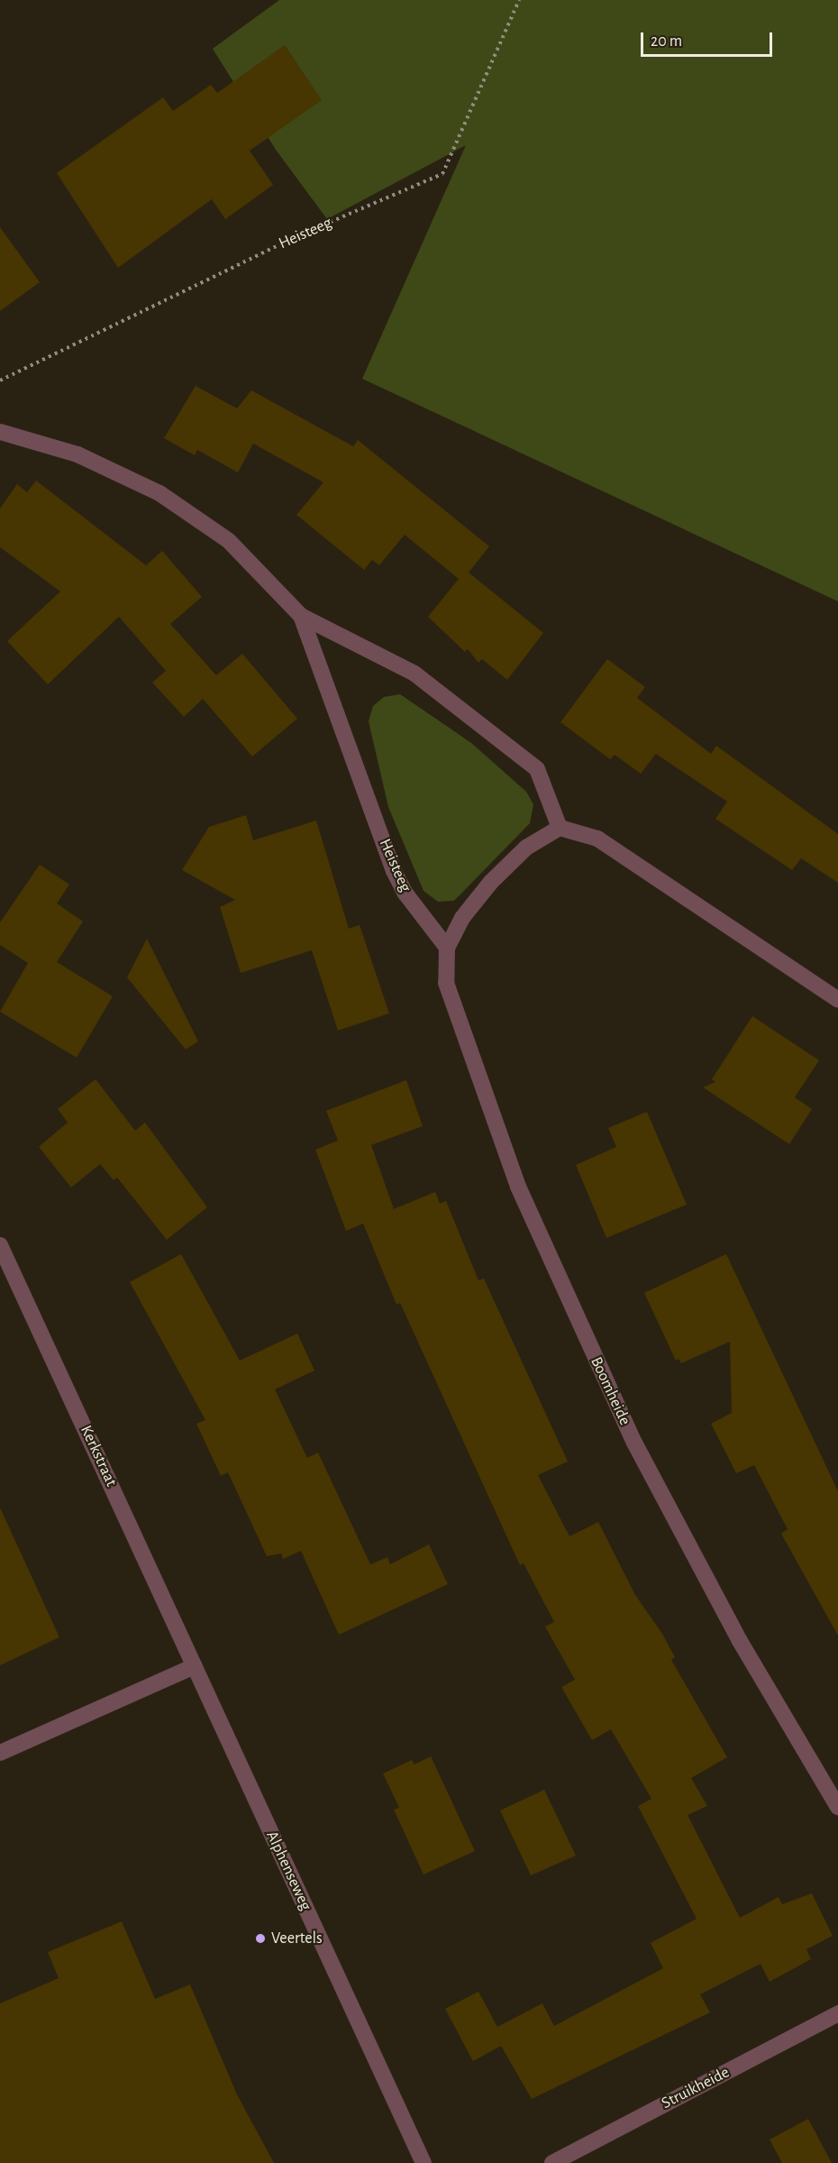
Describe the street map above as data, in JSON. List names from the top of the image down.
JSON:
{
  "streets": {
    "street": [
      "Heisteeg",
      "Boomheide",
      "Kerkstraat",
      "Alphenseweg",
      "Struikheide"
    ]
  },
  "crossings": [
    ["Heisteeg", "Boomheide"],
    ["Kerkstraat", "Alphenseweg"]
  ],
  "places": ["Veertels"],
  "scale_bar": "20 m"
}
